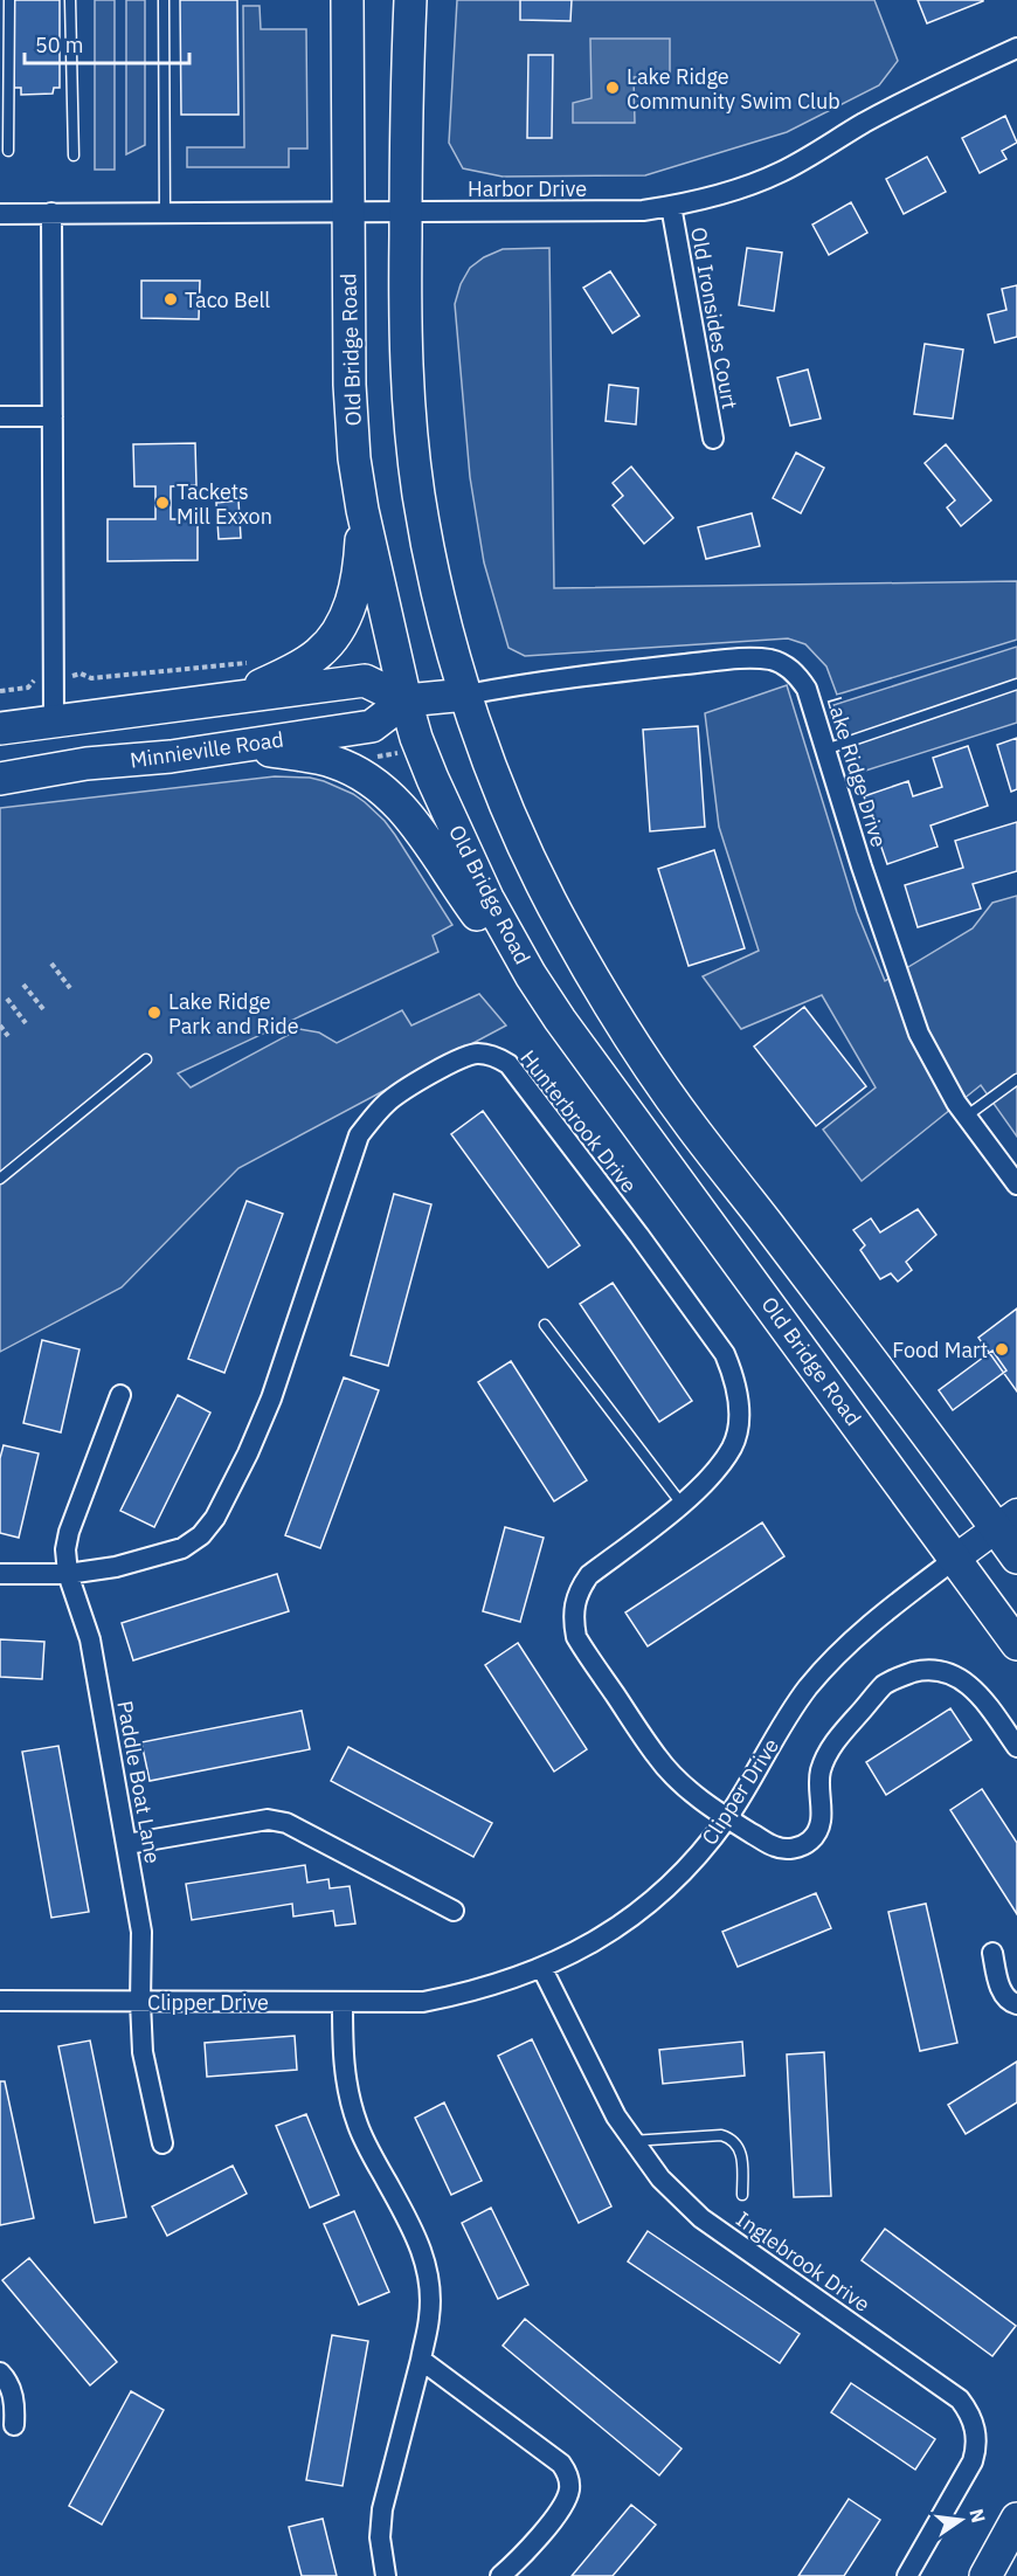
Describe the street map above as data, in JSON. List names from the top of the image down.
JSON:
{
  "streets": {
    "main road": ["Old Bridge Road", "Minnieville Road"],
    "street": [
      "Harbor Drive",
      "Old Ironsides Court",
      "Lake Ridge Drive",
      "Hunterbrook Drive",
      "Paddle Boat Lane",
      "Clipper Drive",
      "Inglebrook Drive"
    ]
  },
  "crossings": [
    ["Harbor Drive", "Old Ironsides Court"],
    ["Harbor Drive", "Old Bridge Road"],
    ["Old Bridge Road", "Minnieville Road"],
    ["Old Bridge Road", "Clipper Drive"],
    ["Hunterbrook Drive", "Paddle Boat Lane"],
    ["Hunterbrook Drive", "Clipper Drive"],
    ["Paddle Boat Lane", "Clipper Drive"],
    ["Clipper Drive", "Inglebrook Drive"]
  ],
  "places": [
    "Lake Ridge Community Swim Club",
    "Taco Bell",
    "Tackets Mill Exxon",
    "Lake Ridge Park and Ride",
    "Food Mart"
  ],
  "scale_bar": "50 m",
  "north": "right"
}
